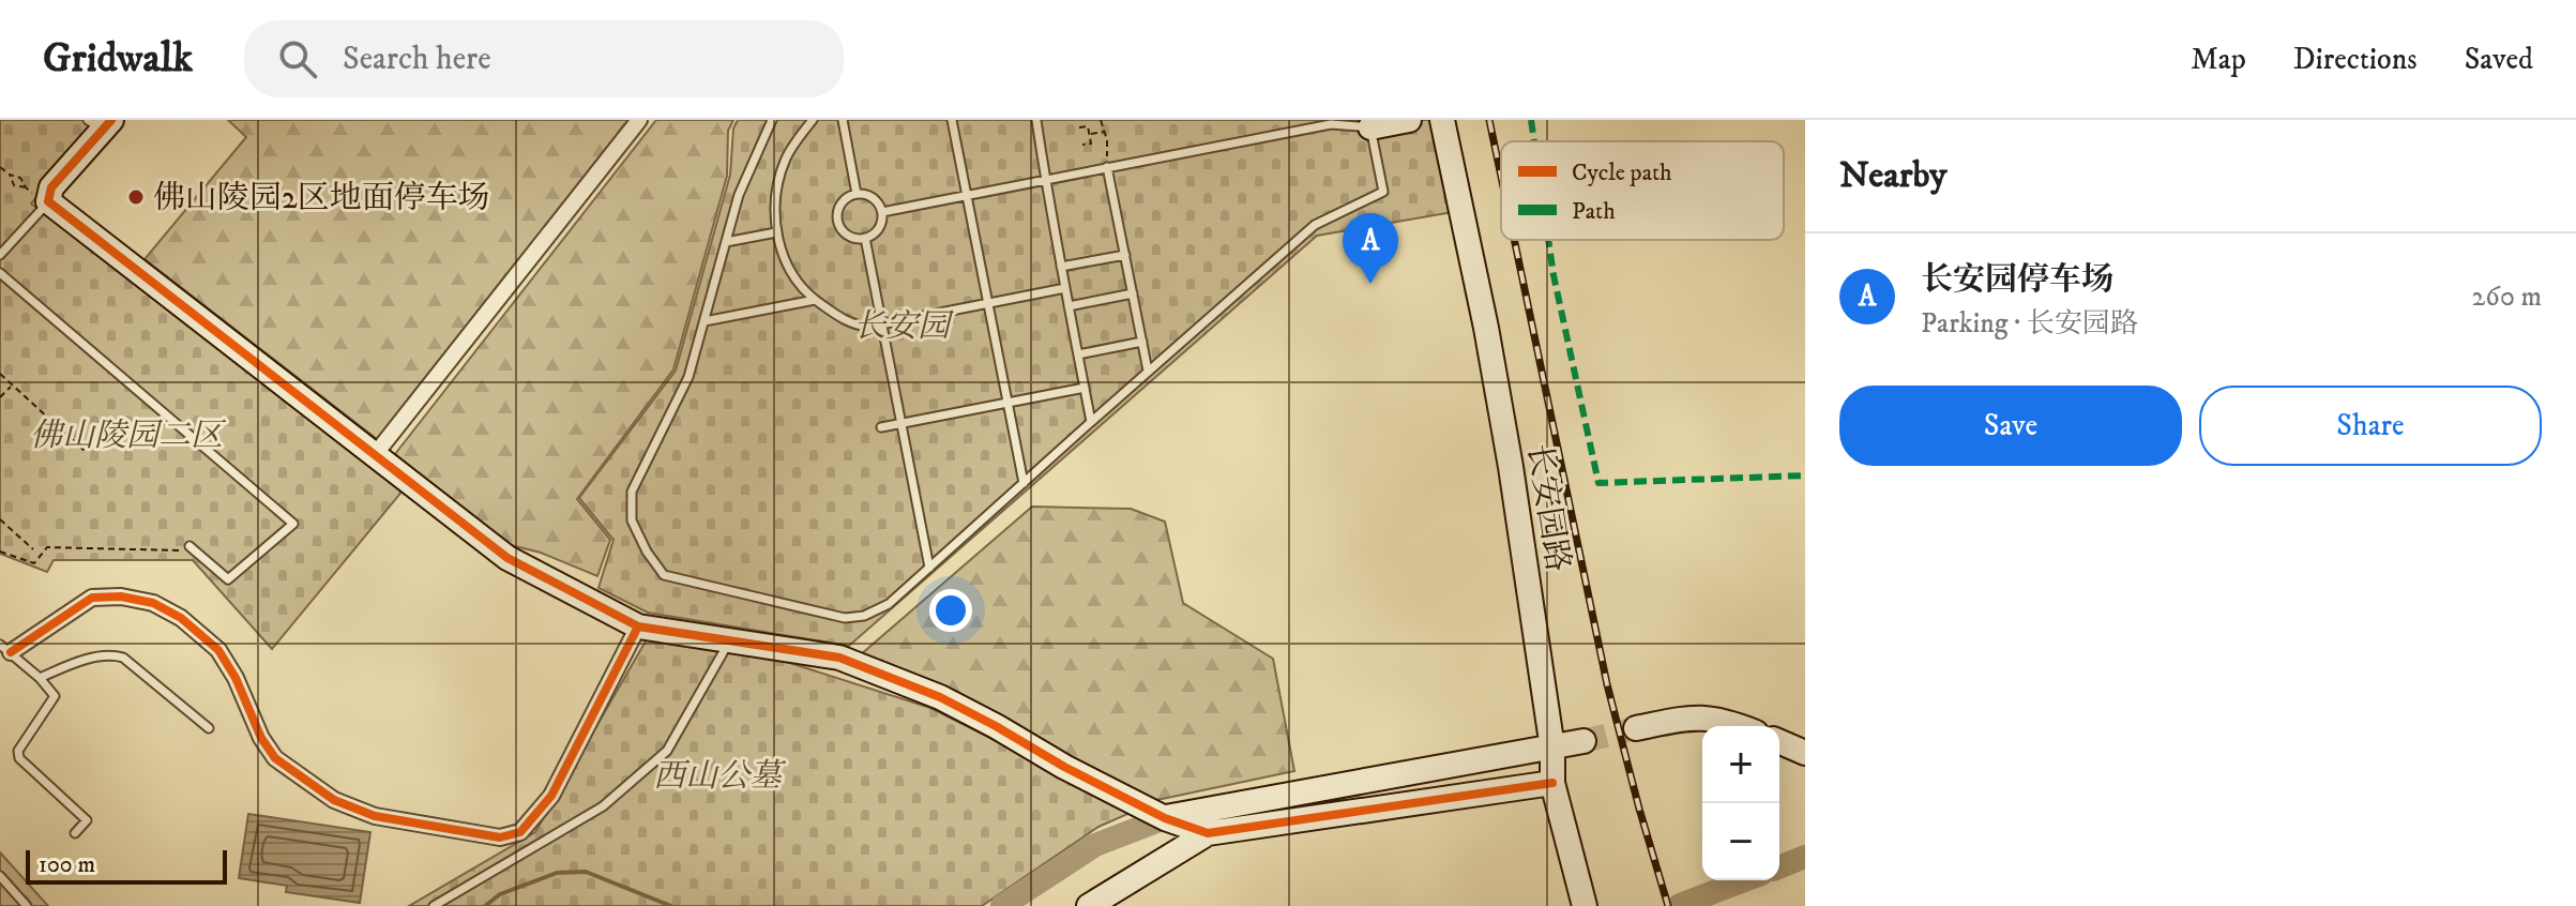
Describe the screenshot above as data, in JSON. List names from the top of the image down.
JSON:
{
  "streets": {
    "street": ["长安园路"]
  },
  "parks": ["长安园", "佛山陵园二区", "西山公墓"],
  "places": ["佛山陵园2区地面停车场"],
  "legend": ["Cycle path", "Path"],
  "scale_bar": "100 m",
  "page": {
    "header": "Gridwalk",
    "search": "Search here",
    "nav": ["Map", "Directions", "Saved"],
    "heading": "Nearby",
    "pins": "A",
    "list": [
      {
        "mark": "A",
        "name": "长安园停车场",
        "note": "Parking · 长安园路",
        "value": "260 m"
      }
    ],
    "buttons": ["Save", "Share"],
    "map_buttons": ["+", "−"],
    "scale": "100 m"
  }
}
